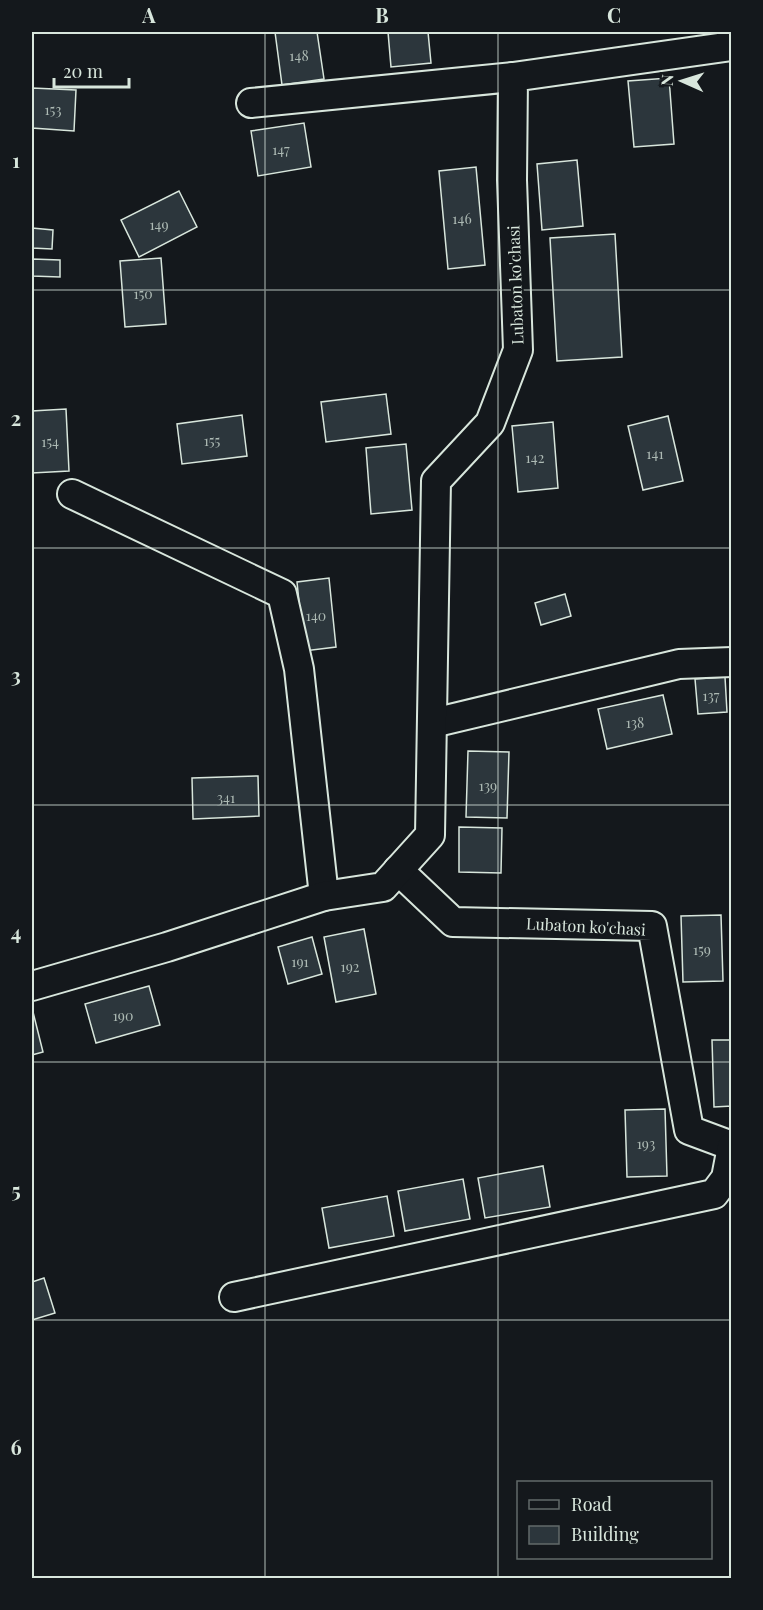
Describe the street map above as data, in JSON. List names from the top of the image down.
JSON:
{
  "streets": {
    "street": ["Lubaton ko'chasi"]
  },
  "house_numbers": [
    "148",
    "153",
    "147",
    "146",
    "149",
    "150",
    "155",
    "154",
    "141",
    "142",
    "140",
    "137",
    "138",
    "139",
    "341",
    "159",
    "191",
    "192",
    "190",
    "193"
  ],
  "legend": ["Road", "Building"],
  "scale_bar": "20 m",
  "north": "left",
  "grid": {
    "columns": ["A", "B", "C"],
    "rows": [
      "1",
      "2",
      "3",
      "4",
      "5",
      "6"
    ]
  }
}
